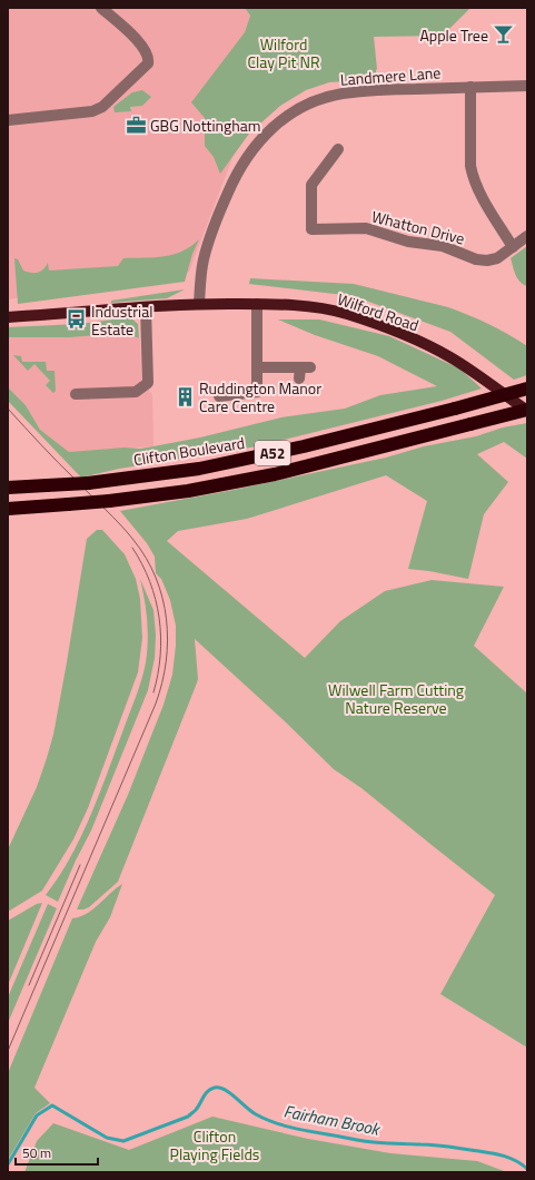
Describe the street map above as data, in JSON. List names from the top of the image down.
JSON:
{
  "streets": {
    "highway": ["Clifton Boulevard", "A52"],
    "main road": ["Wilford Road"],
    "street": ["Landmere Lane", "Whatton Drive"]
  },
  "crossings": [
    ["Landmere Lane", "Wilford Road"],
    ["Wilford Road", "A52"]
  ],
  "water": ["Fairham Brook"],
  "parks": ["Wilford Clay Pit NR", "Wilwell Farm Cutting Nature Reserve", "Clifton Playing Fields"],
  "places": {
    "bar": ["Apple Tree"],
    "office": ["GBG Nottingham"],
    "bus stop": ["Industrial Estate"],
    "building": ["Ruddington Manor Care Centre"]
  },
  "scale_bar": "50 m"
}
